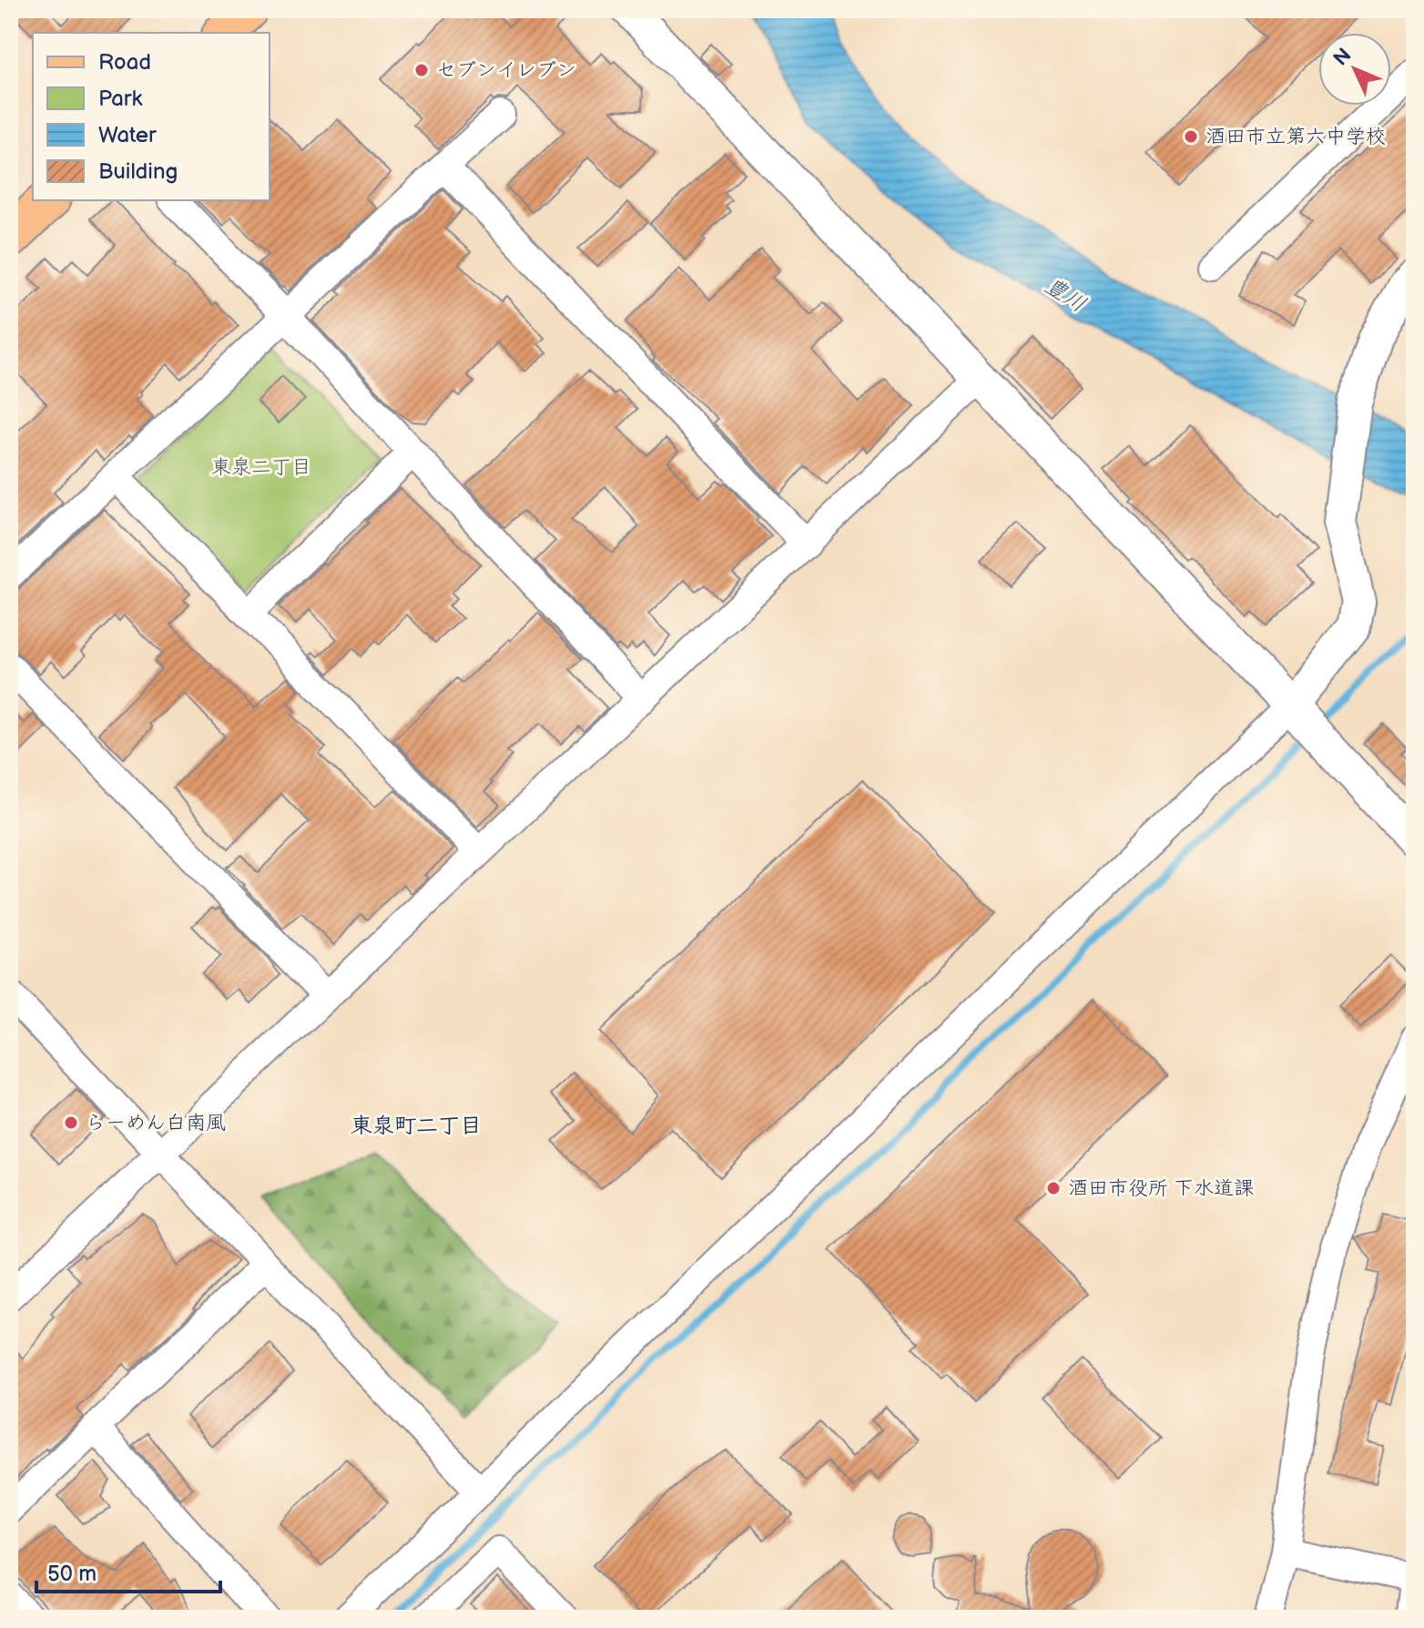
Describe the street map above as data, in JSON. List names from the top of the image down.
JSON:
{
  "districts": ["東泉町二丁目"],
  "water": ["豊川"],
  "parks": ["東泉二丁目"],
  "places": [
    "セブンイレブン",
    "酒田市立第六中学校",
    "らーめん白南風",
    "酒田市役所 下水道課"
  ],
  "legend": [
    "Road",
    "Park",
    "Water",
    "Building"
  ],
  "scale_bar": "50 m",
  "north": "top left"
}
